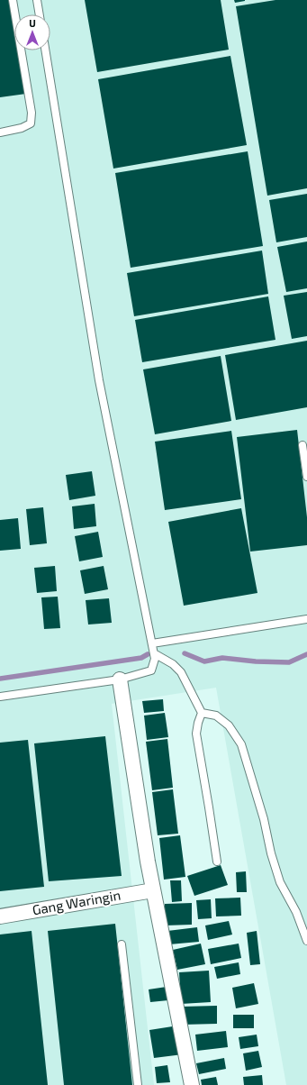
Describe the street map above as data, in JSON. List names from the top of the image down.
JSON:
{
  "streets": {
    "street": ["Gang Waringin"]
  },
  "north": "top"
}
